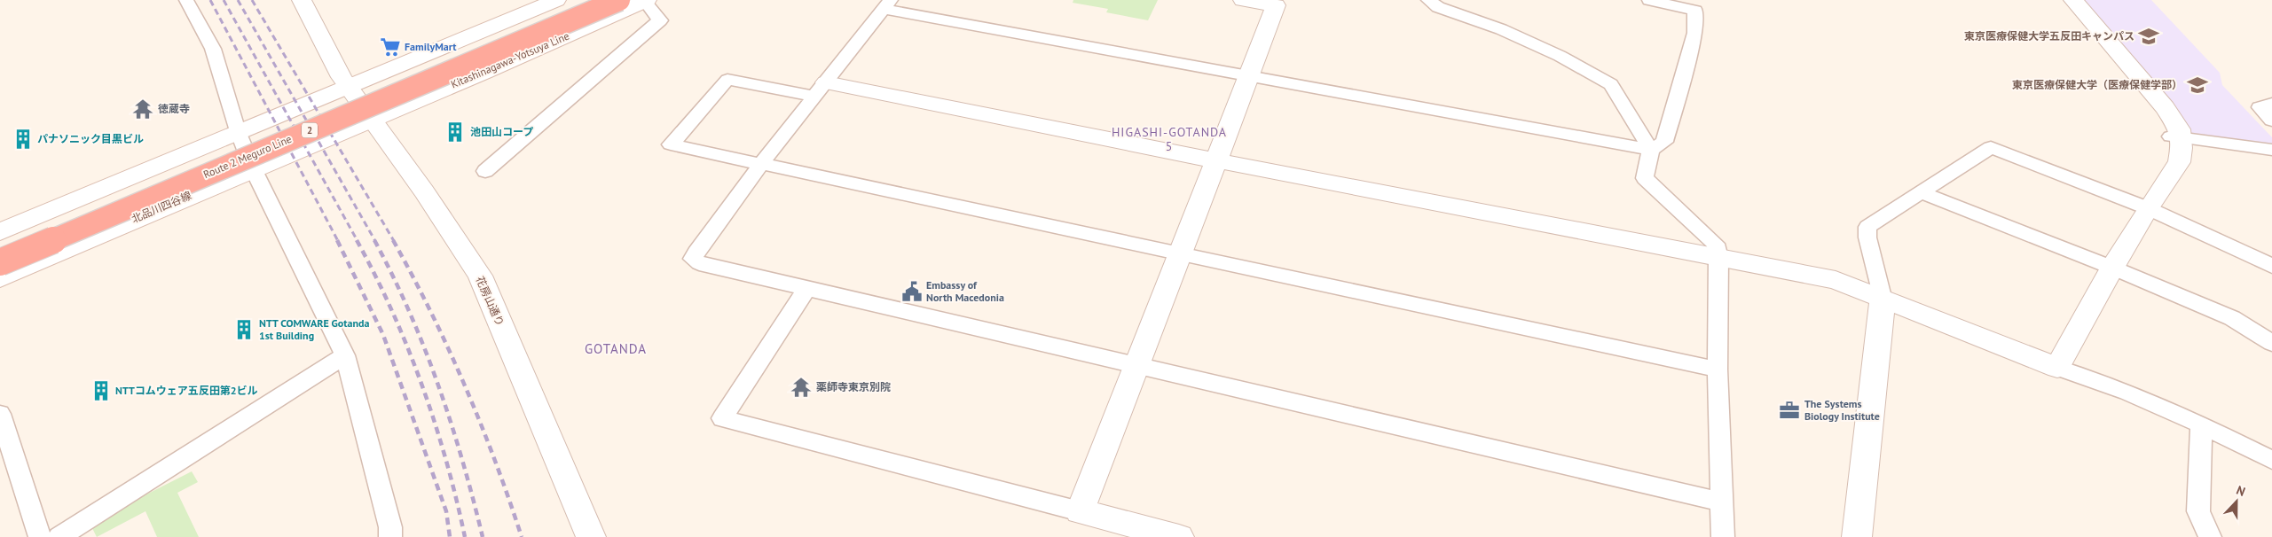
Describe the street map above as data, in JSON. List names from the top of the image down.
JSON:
{
  "streets": {
    "highway": ["2", "Route 2 Meguro Line"],
    "street": ["Kitashinagawa-Yotsuya Line", "北品川四谷線", "花房山通り"]
  },
  "crossings": [
    ["Kitashinagawa-Yotsuya Line", "北品川四谷線"],
    ["Kitashinagawa-Yotsuya Line", "花房山通り"],
    ["北品川四谷線", "花房山通り"]
  ],
  "districts": ["HIGASHI-GOTANDA 5", "GOTANDA"],
  "places": {
    "school or university": ["東京医療保健大学五反田キャンパス", "東京医療保健大学（医療保健学部）"],
    "supermarket": ["FamilyMart"],
    "temple": ["徳蔵寺", "薬師寺東京別院"],
    "building": [
      "池田山コープ",
      "パナソニック目黒ビル",
      "NTT COMWARE Gotanda 1st Building",
      "NTTコムウェア五反田第2ビル"
    ],
    "public building": ["Embassy of North Macedonia"],
    "office": ["The Systems Biology Institute"]
  },
  "north": "top"
}
